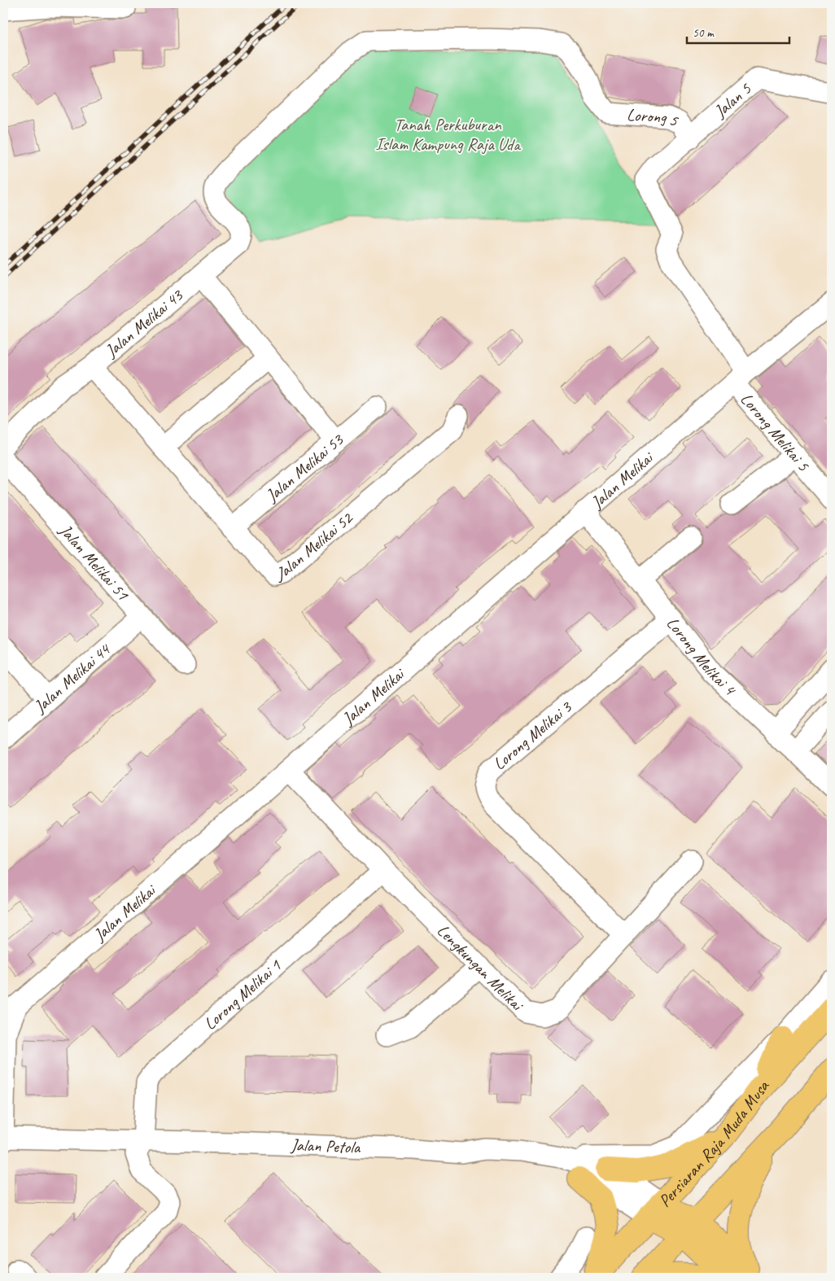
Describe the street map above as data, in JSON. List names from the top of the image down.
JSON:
{
  "streets": {
    "main road": ["Persiaran Raja Muda Musa"],
    "street": [
      "Jalan 5",
      "Lorong 5",
      "Jalan Melikai 43",
      "Lorong Melikai 5",
      "Jalan Melikai 53",
      "Jalan Melikai",
      "Jalan Melikai 52",
      "Jalan Melikai 51",
      "Lorong Melikai 4",
      "Jalan Melikai 44",
      "Lorong Melikai 3",
      "Lengkungan Melikai",
      "Lorong Melikai 1",
      "Jalan Petola"
    ]
  },
  "crossings": [
    ["Jalan 5", "Lorong 5"],
    ["Jalan 5", "Lorong Melikai 5"],
    ["Lorong 5", "Jalan Melikai 43"],
    ["Lorong 5", "Lorong Melikai 5"],
    ["Jalan Melikai 43", "Jalan Melikai 52"],
    ["Lorong Melikai 5", "Jalan Melikai"],
    ["Jalan Melikai 53", "Jalan Melikai 52"],
    ["Jalan Melikai", "Lorong Melikai 4"],
    ["Jalan Melikai", "Lengkungan Melikai"],
    ["Jalan Melikai", "Jalan Petola"],
    ["Jalan Melikai 51", "Jalan Melikai 44"],
    ["Lorong Melikai 4", "Lorong Melikai 3"],
    ["Lorong Melikai 3", "Lengkungan Melikai"],
    ["Lengkungan Melikai", "Lorong Melikai 1"],
    ["Lorong Melikai 1", "Jalan Petola"],
    ["Persiaran Raja Muda Musa", "Jalan Petola"]
  ],
  "parks": ["Tanah Perkuburan Islam Kampung Raja Uda"],
  "scale_bar": "50 m"
}
